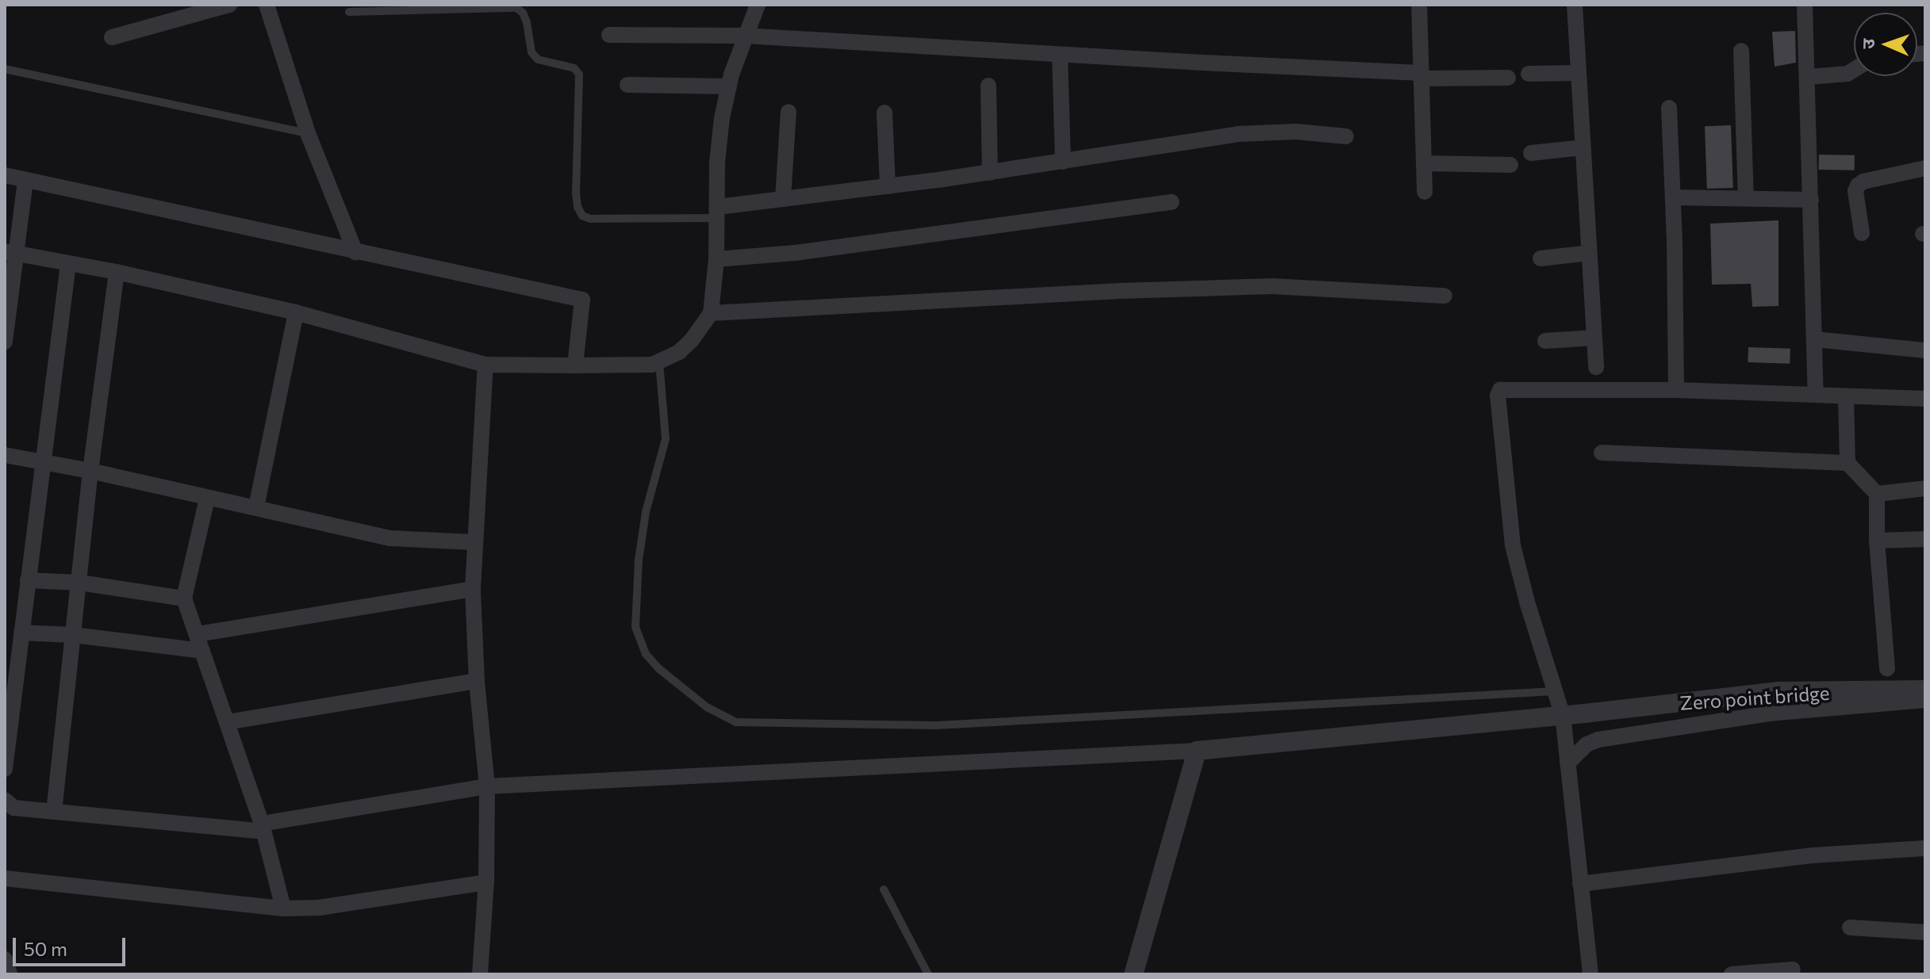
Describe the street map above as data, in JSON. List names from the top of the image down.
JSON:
{
  "streets": {
    "street": ["Zero point bridge"]
  },
  "scale_bar": "50 m",
  "north": "left"
}
